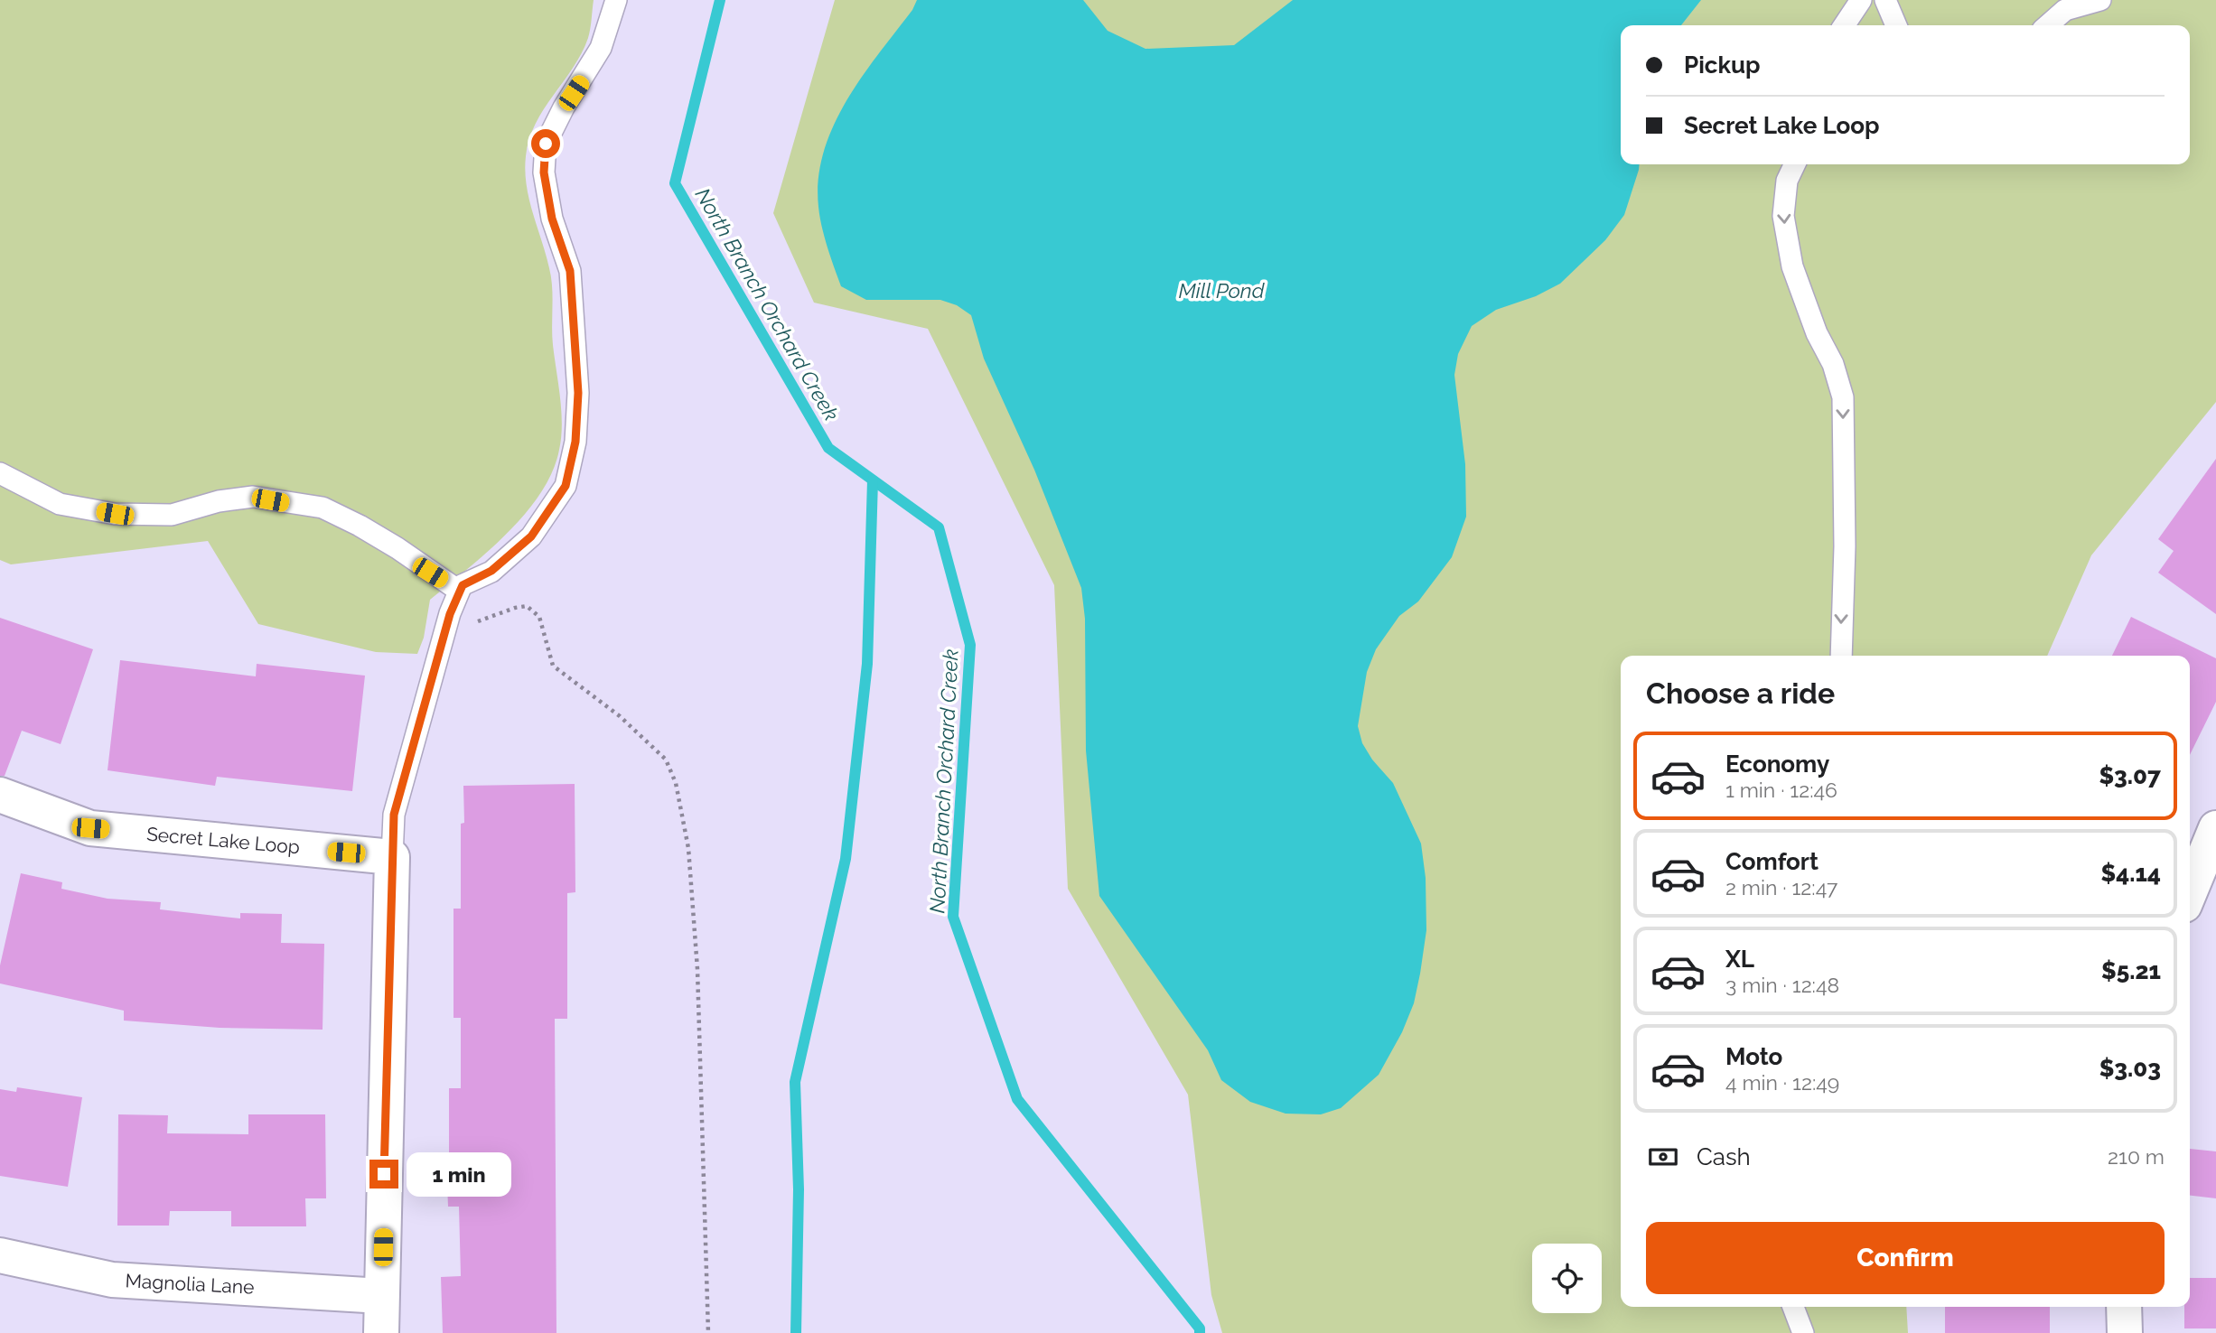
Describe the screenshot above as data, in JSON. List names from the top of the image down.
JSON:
{
  "streets": {
    "street": ["Secret Lake Loop", "Magnolia Lane"]
  },
  "water": ["Mill Pond", "North Branch Orchard Creek"],
  "page": {
    "banner": ["Pickup", "Secret Lake Loop"],
    "heading": "Choose a ride",
    "list": [
      {
        "name": "Economy",
        "note": "1 min · 12:46",
        "value": "$3.07"
      },
      {
        "name": "Comfort",
        "note": "2 min · 12:47",
        "value": "$4.14"
      },
      {
        "name": "XL",
        "note": "3 min · 12:48",
        "value": "$5.21"
      },
      {
        "name": "Moto",
        "note": "4 min · 12:49",
        "value": "$3.03"
      }
    ],
    "pay": ["Cash", "210 m"],
    "bubble": "1 min",
    "buttons": "Confirm"
  }
}
